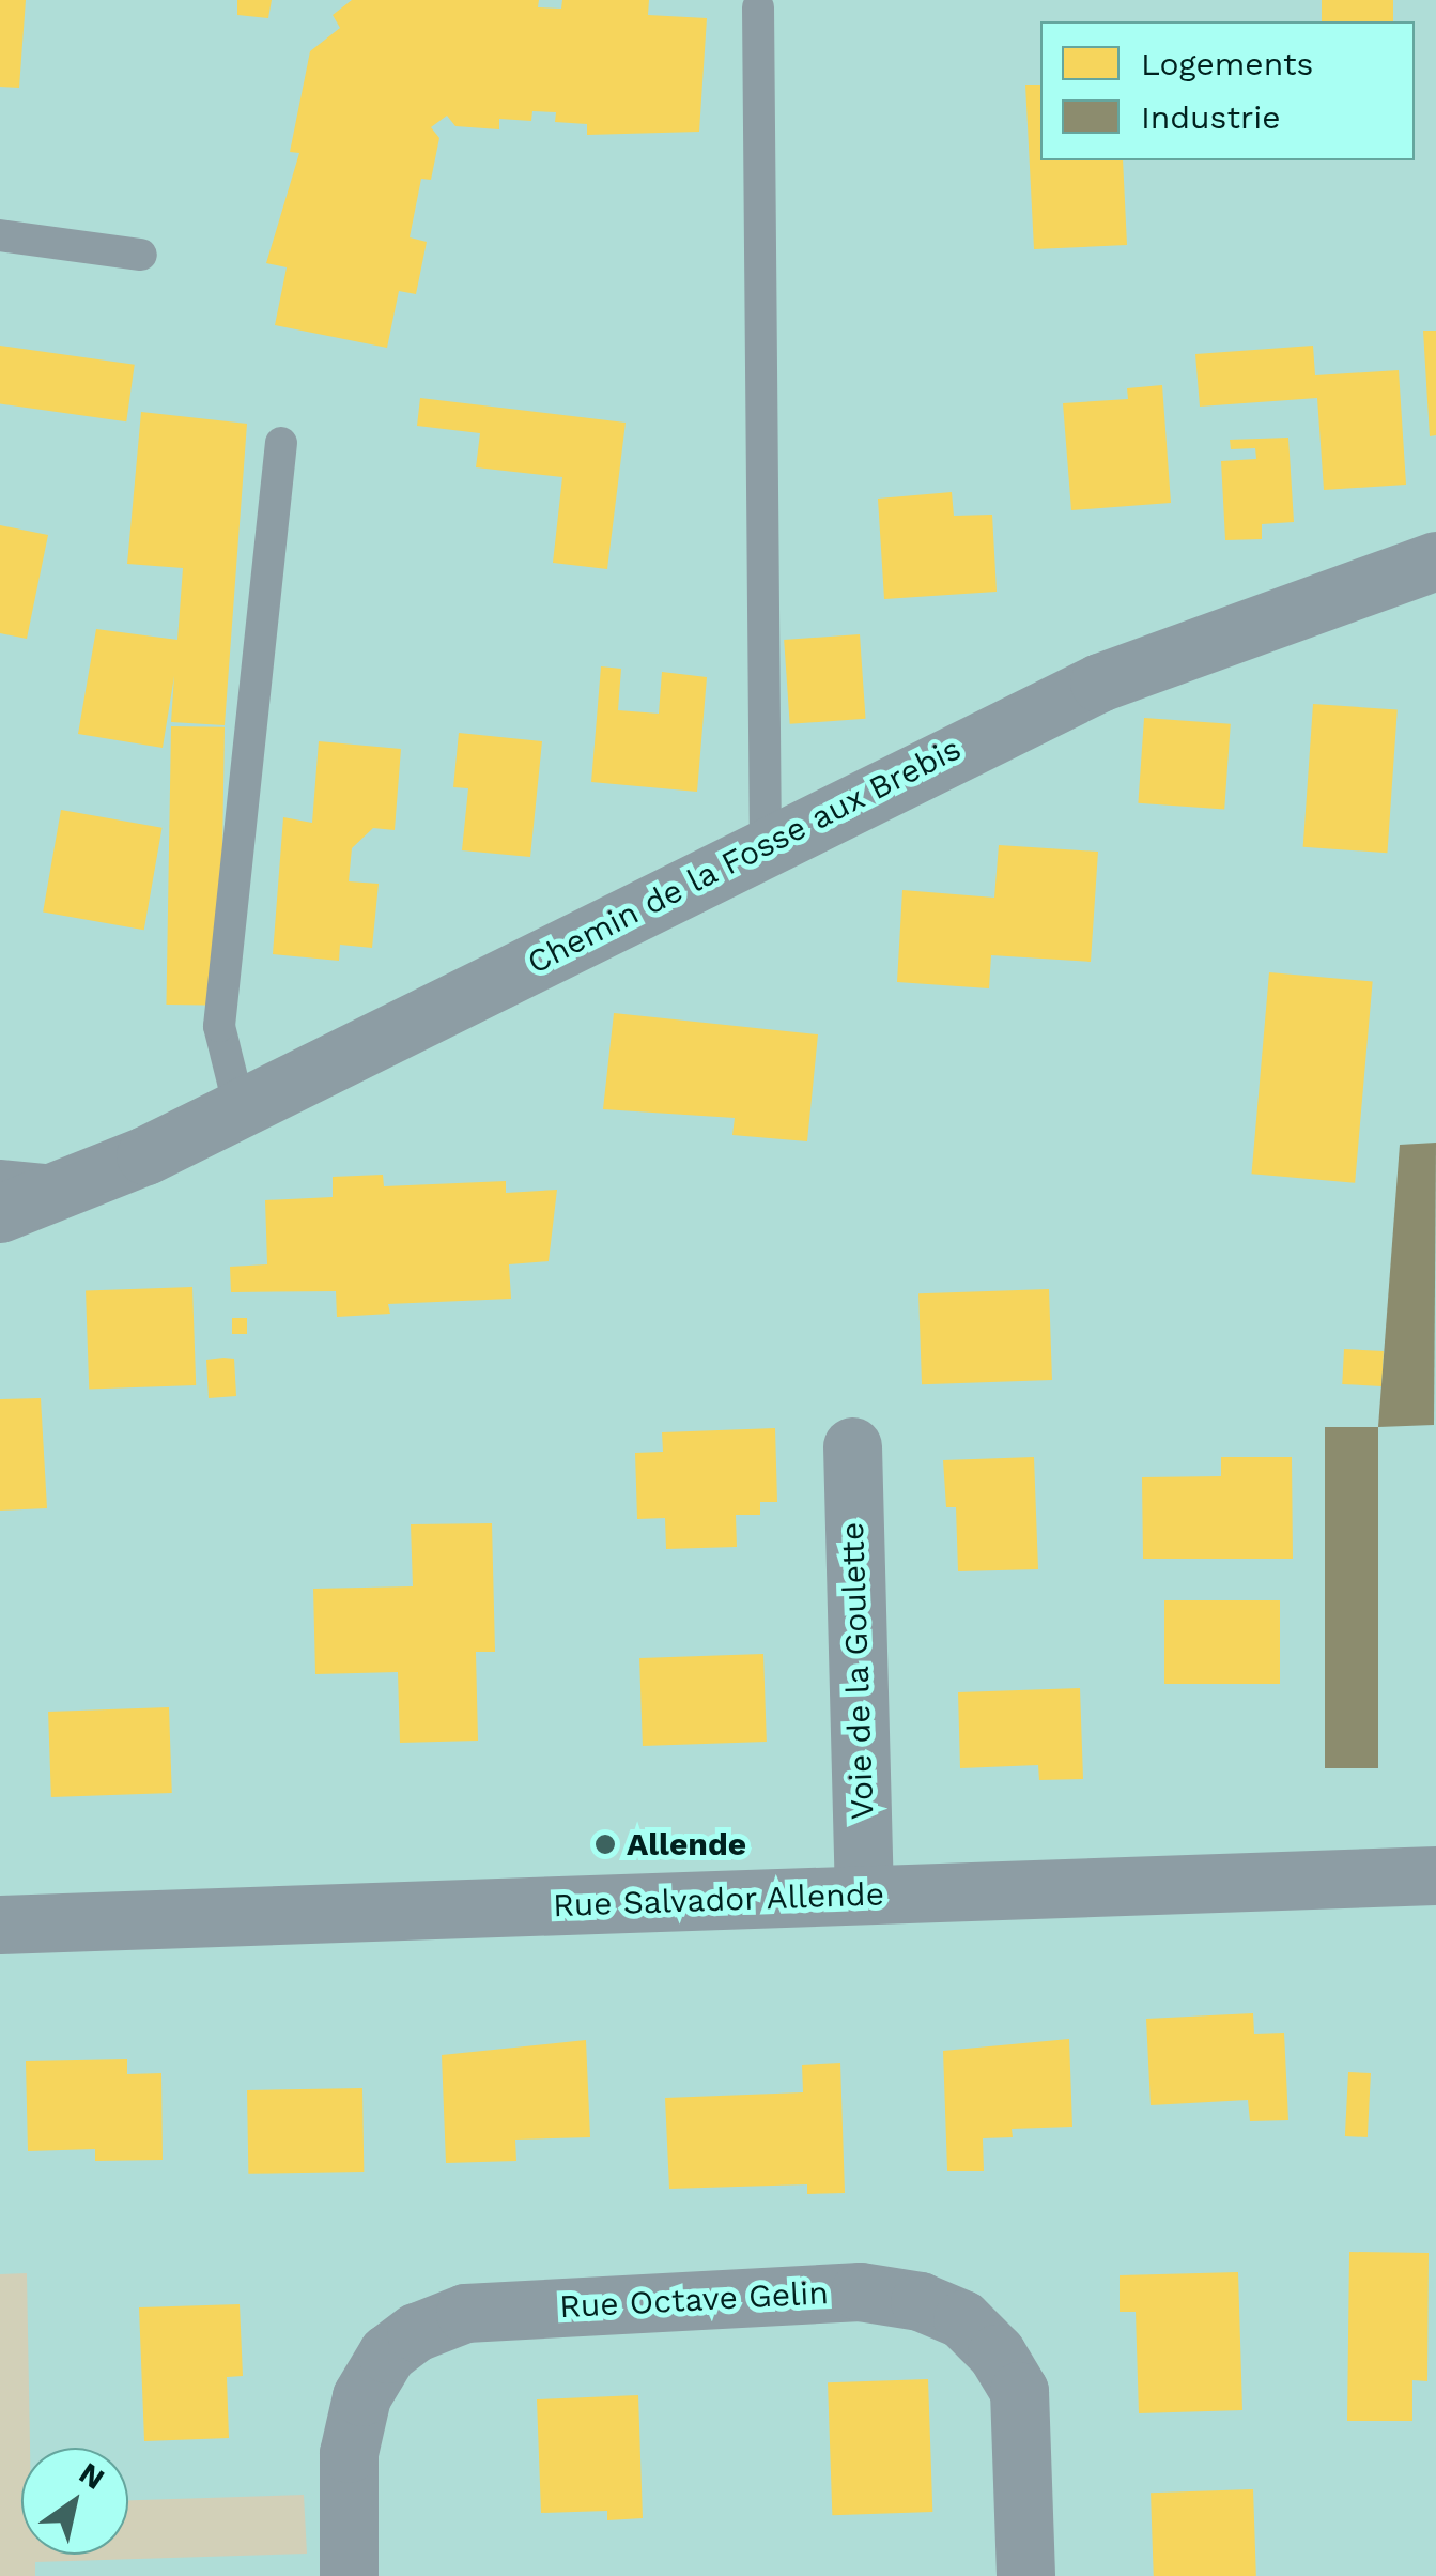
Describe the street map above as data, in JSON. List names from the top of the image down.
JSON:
{
  "streets": {
    "street": [
      "Chemin de la Fosse aux Brebis",
      "Voie de la Goulette",
      "Rue Salvador Allende",
      "Rue Octave Gelin"
    ]
  },
  "crossings": [
    ["Voie de la Goulette", "Rue Salvador Allende"]
  ],
  "places": ["Allende"],
  "legend": ["Logements", "Industrie"],
  "north": "top right"
}
